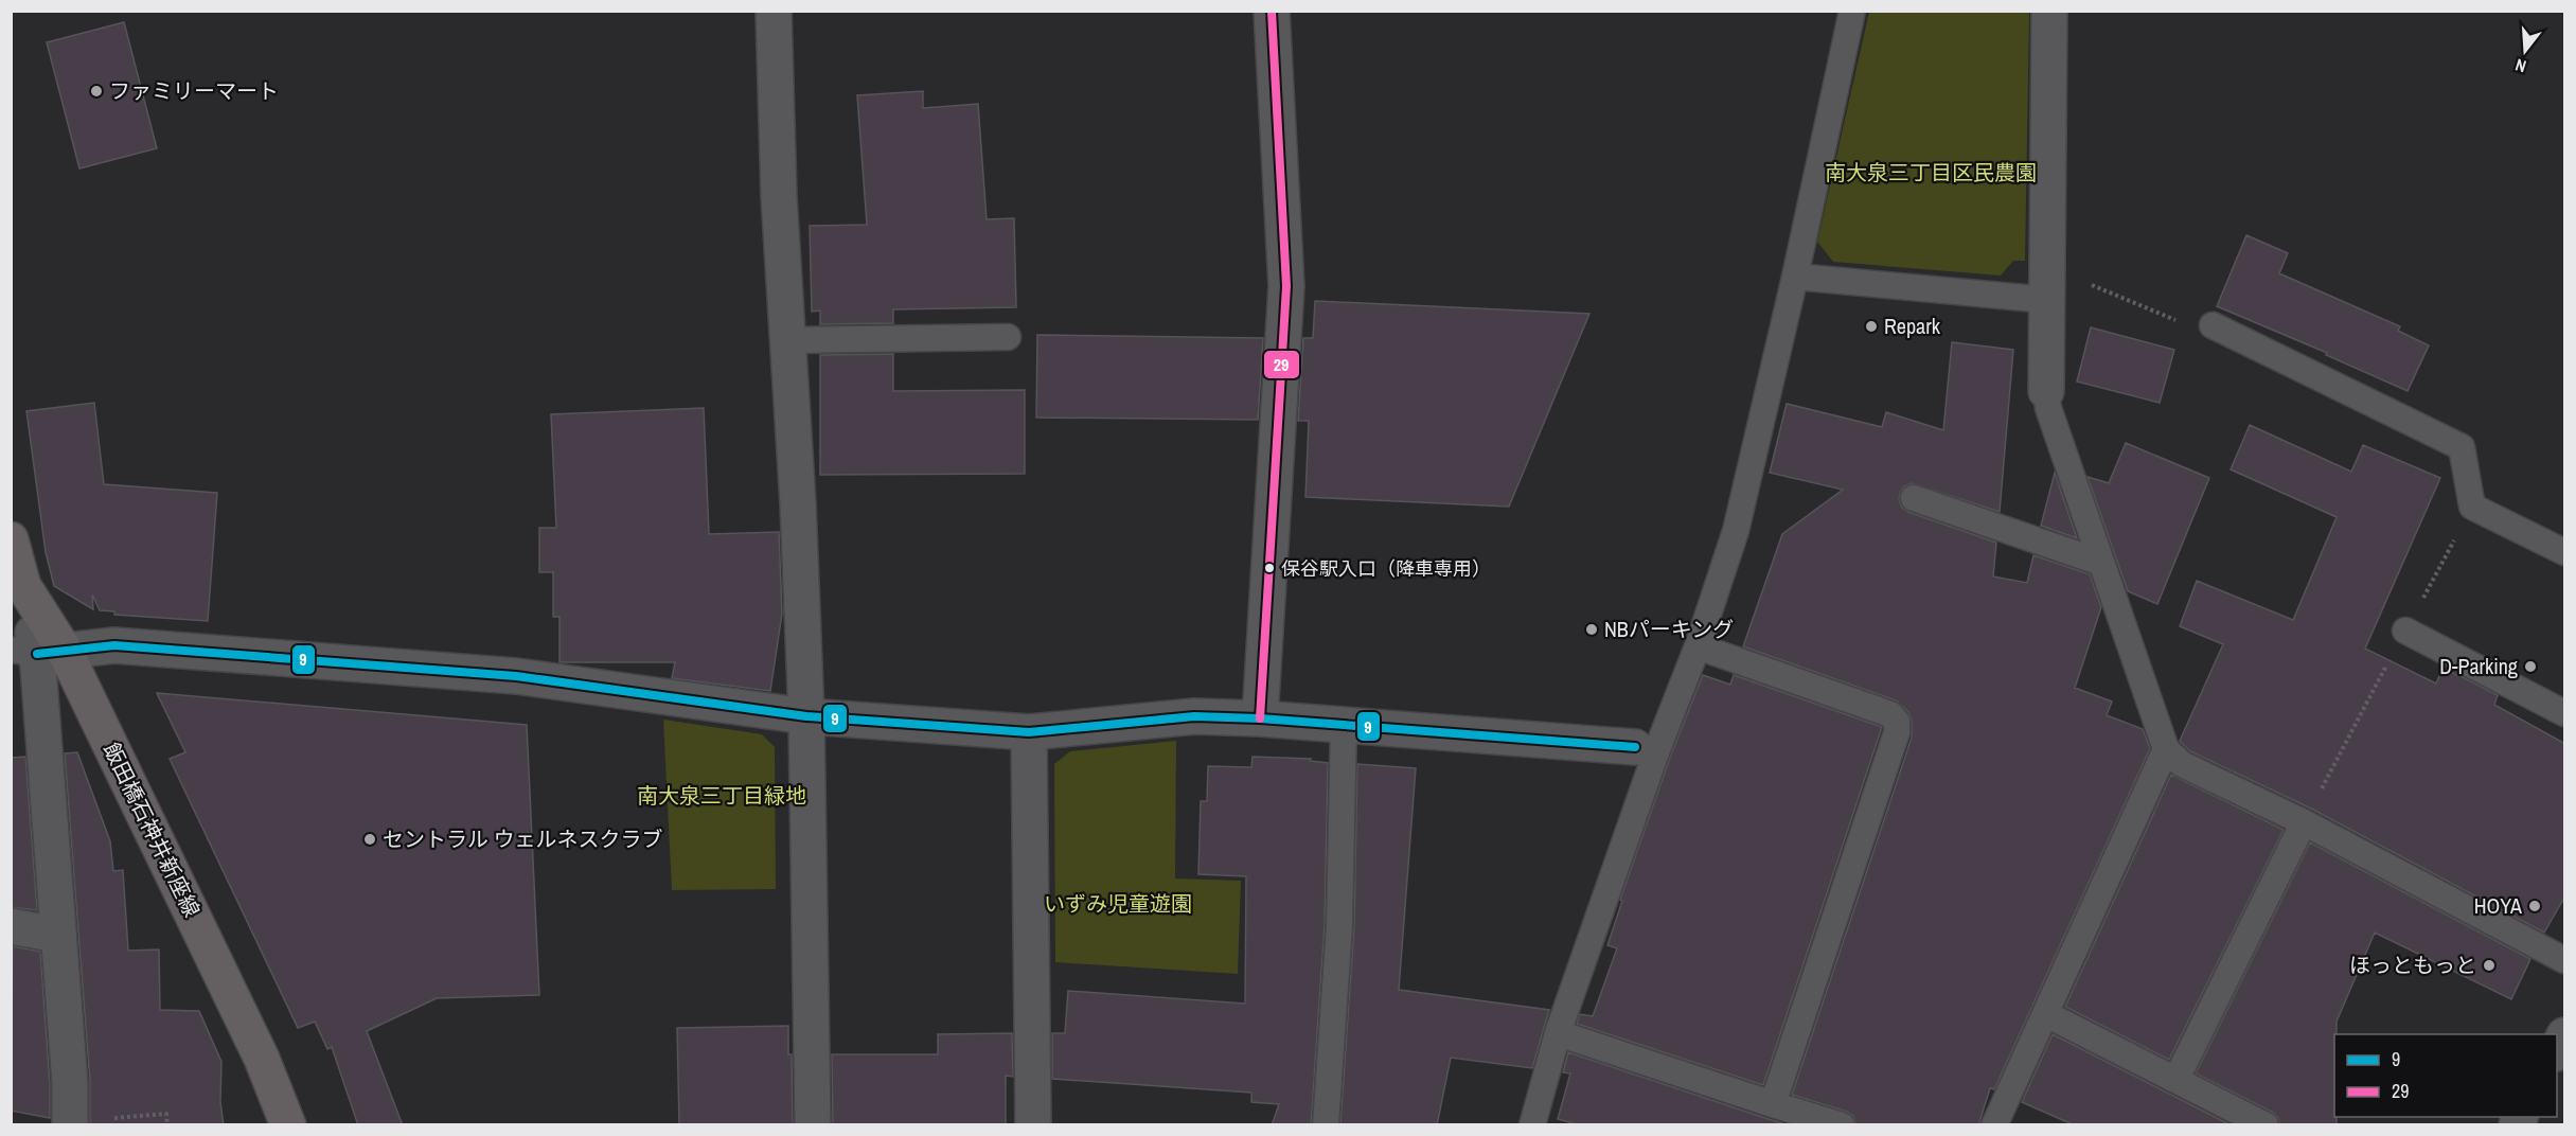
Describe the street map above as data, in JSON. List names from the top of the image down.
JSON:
{
  "streets": {
    "main road": ["飯田橋石神井新座線"]
  },
  "parks": ["南大泉三丁目区民農園", "南大泉三丁目緑地", "いずみ児童遊園"],
  "places": [
    "ファミリーマート",
    "Repark",
    "保谷駅入口（降車専用）",
    "NBパーキング",
    "D-Parking",
    "セントラル ウェルネスクラブ",
    "HOYA",
    "ほっともっと"
  ],
  "lines": ["transit line 29", "transit line 9"],
  "legend": ["9", "29"],
  "north": "bottom"
}
